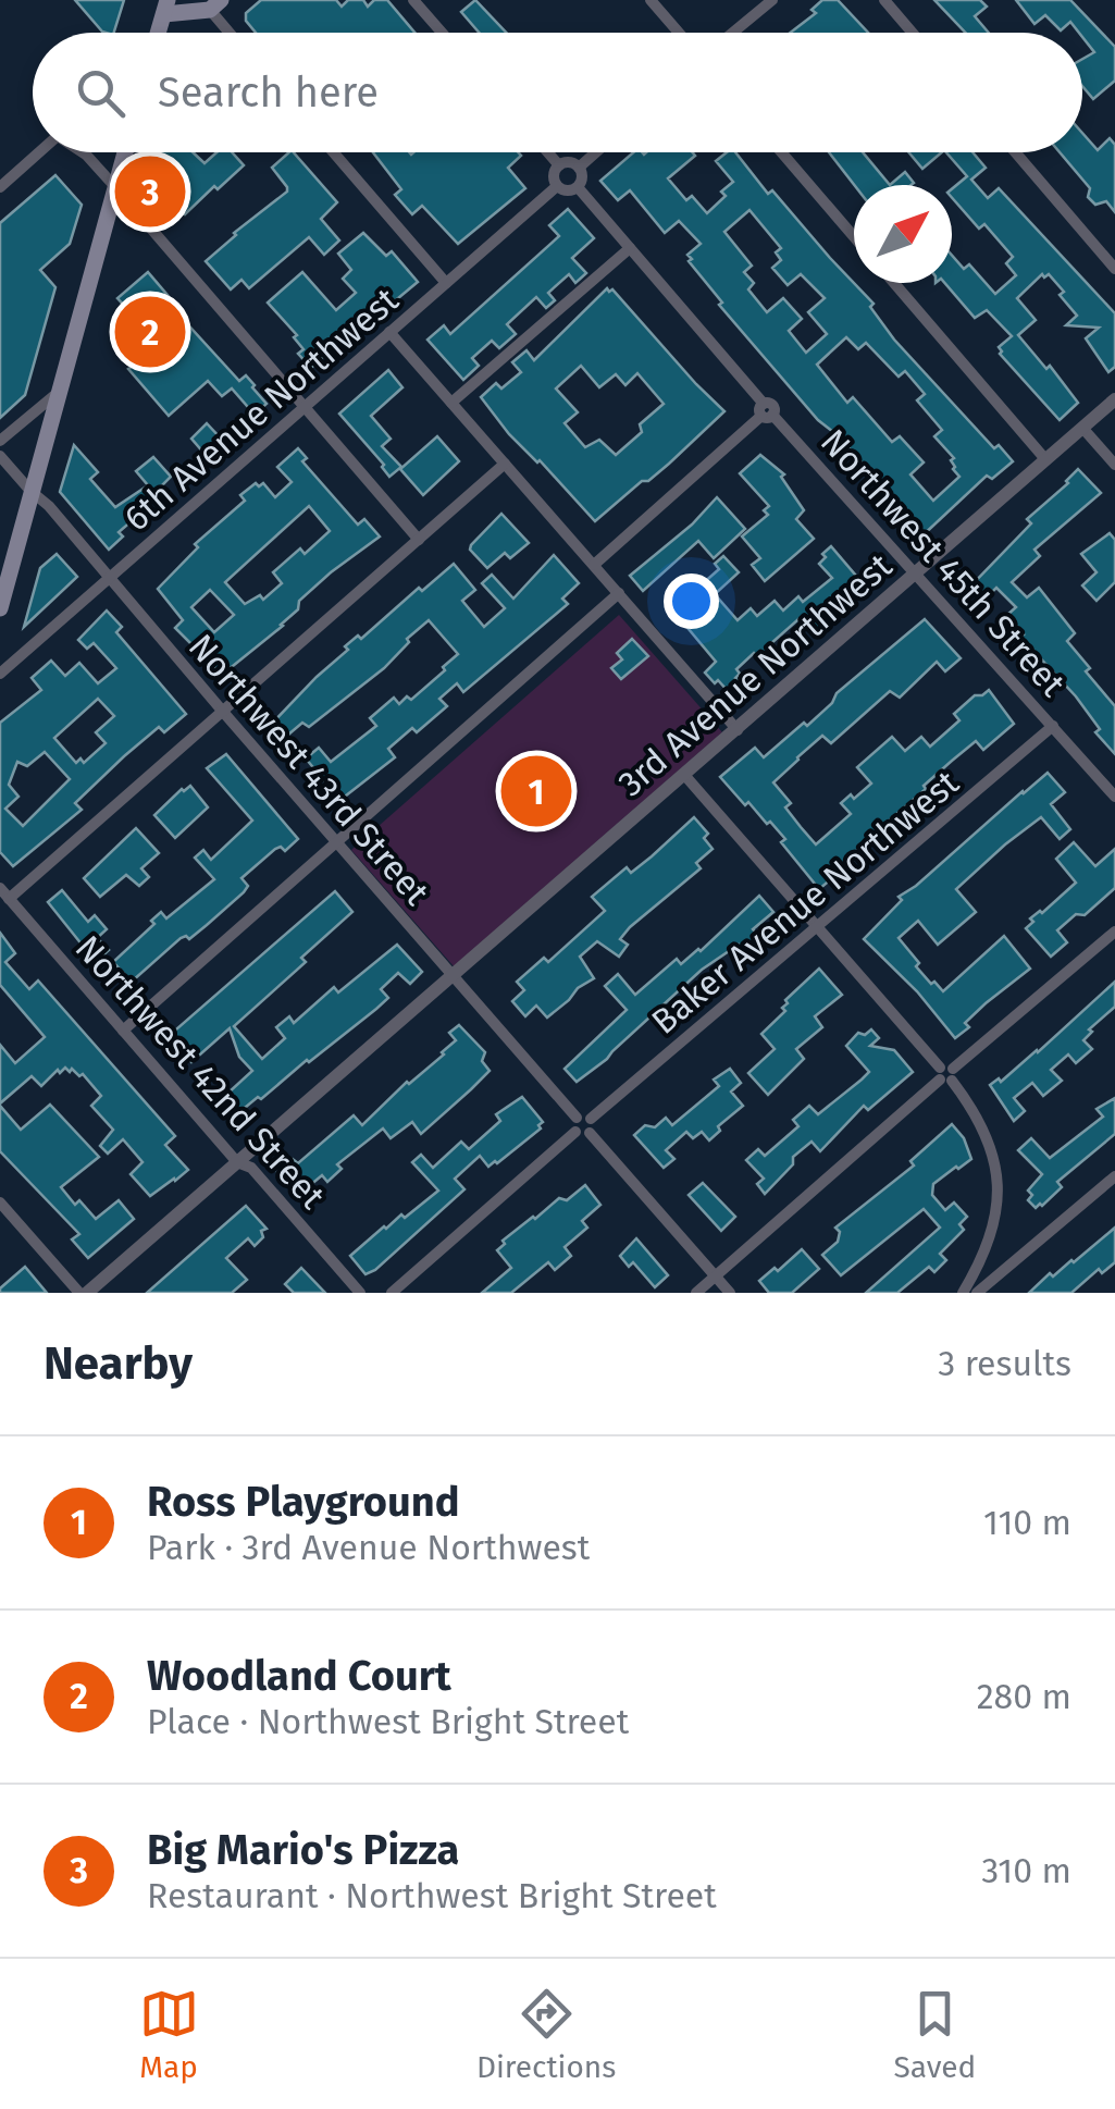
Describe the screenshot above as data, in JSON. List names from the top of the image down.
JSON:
{
  "streets": {
    "street": [
      "6th Avenue Northwest",
      "Northwest 45th Street",
      "3rd Avenue Northwest",
      "Northwest 43rd Street",
      "Baker Avenue Northwest",
      "Northwest 42nd Street"
    ]
  },
  "crossings": [
    ["6th Avenue Northwest", "Northwest 45th Street"],
    ["6th Avenue Northwest", "Northwest 43rd Street"],
    ["Northwest 45th Street", "3rd Avenue Northwest"],
    ["Northwest 45th Street", "Baker Avenue Northwest"],
    ["3rd Avenue Northwest", "Northwest 43rd Street"],
    ["3rd Avenue Northwest", "Northwest 42nd Street"],
    ["Northwest 43rd Street", "Baker Avenue Northwest"]
  ],
  "north": "top right",
  "page": {
    "search": "Search here",
    "pins": ["3", "2", "1"],
    "heading": ["Nearby", "3 results"],
    "list": [
      {
        "mark": "1",
        "name": "Ross Playground",
        "note": "Park · 3rd Avenue Northwest",
        "value": "110 m"
      },
      {
        "mark": "2",
        "name": "Woodland Court",
        "note": "Place · Northwest Bright Street",
        "value": "280 m"
      },
      {
        "mark": "3",
        "name": "Big Mario's Pizza",
        "note": "Restaurant · Northwest Bright Street",
        "value": "310 m"
      }
    ],
    "nav": ["Map", "Directions", "Saved"]
  }
}
